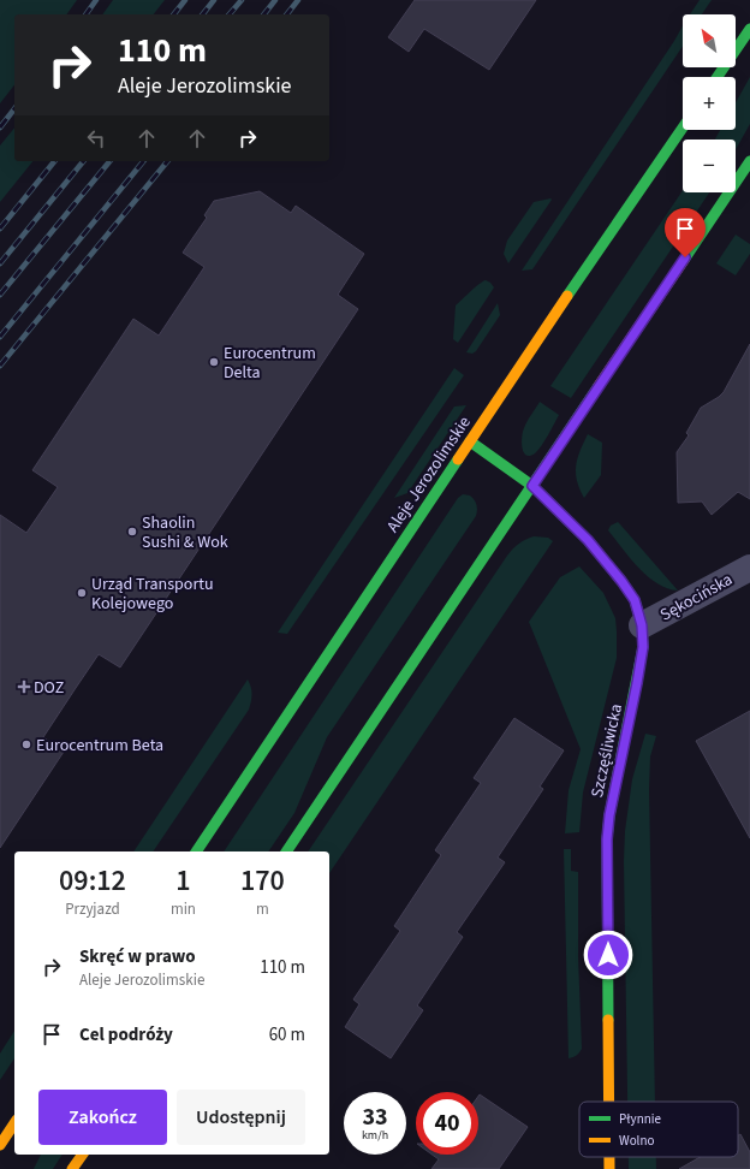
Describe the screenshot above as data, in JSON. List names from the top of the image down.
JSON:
{
  "streets": {
    "main road": ["Aleje Jerozolimskie", "Szczęśliwicka"],
    "street": ["Sękocińska"]
  },
  "crossings": [
    ["Aleje Jerozolimskie", "Szczęśliwicka"],
    ["Sękocińska", "Szczęśliwicka"]
  ],
  "places": {
    "other": [
      "Eurocentrum Delta",
      "Shaolin Sushi & Wok",
      "Urząd Transportu Kolejowego",
      "Eurocentrum Beta"
    ],
    "health": ["DOZ"]
  },
  "legend": ["Płynnie", "Wolno"],
  "north": "top left",
  "page": {
    "map_buttons": ["+", "−"],
    "turn": ["110 m", "Aleje Jerozolimskie"],
    "eta": [
      "09:12",
      "Przyjazd",
      "1",
      "min",
      "170",
      "m"
    ],
    "list": [
      {
        "name": "Skręć w prawo",
        "note": "Aleje Jerozolimskie",
        "value": "110 m"
      },
      {
        "name": "Cel podróży",
        "value": "60 m"
      }
    ],
    "buttons": ["Zakończ", "Udostępnij"],
    "speed": "33 km/h",
    "limit": "40"
  }
}
